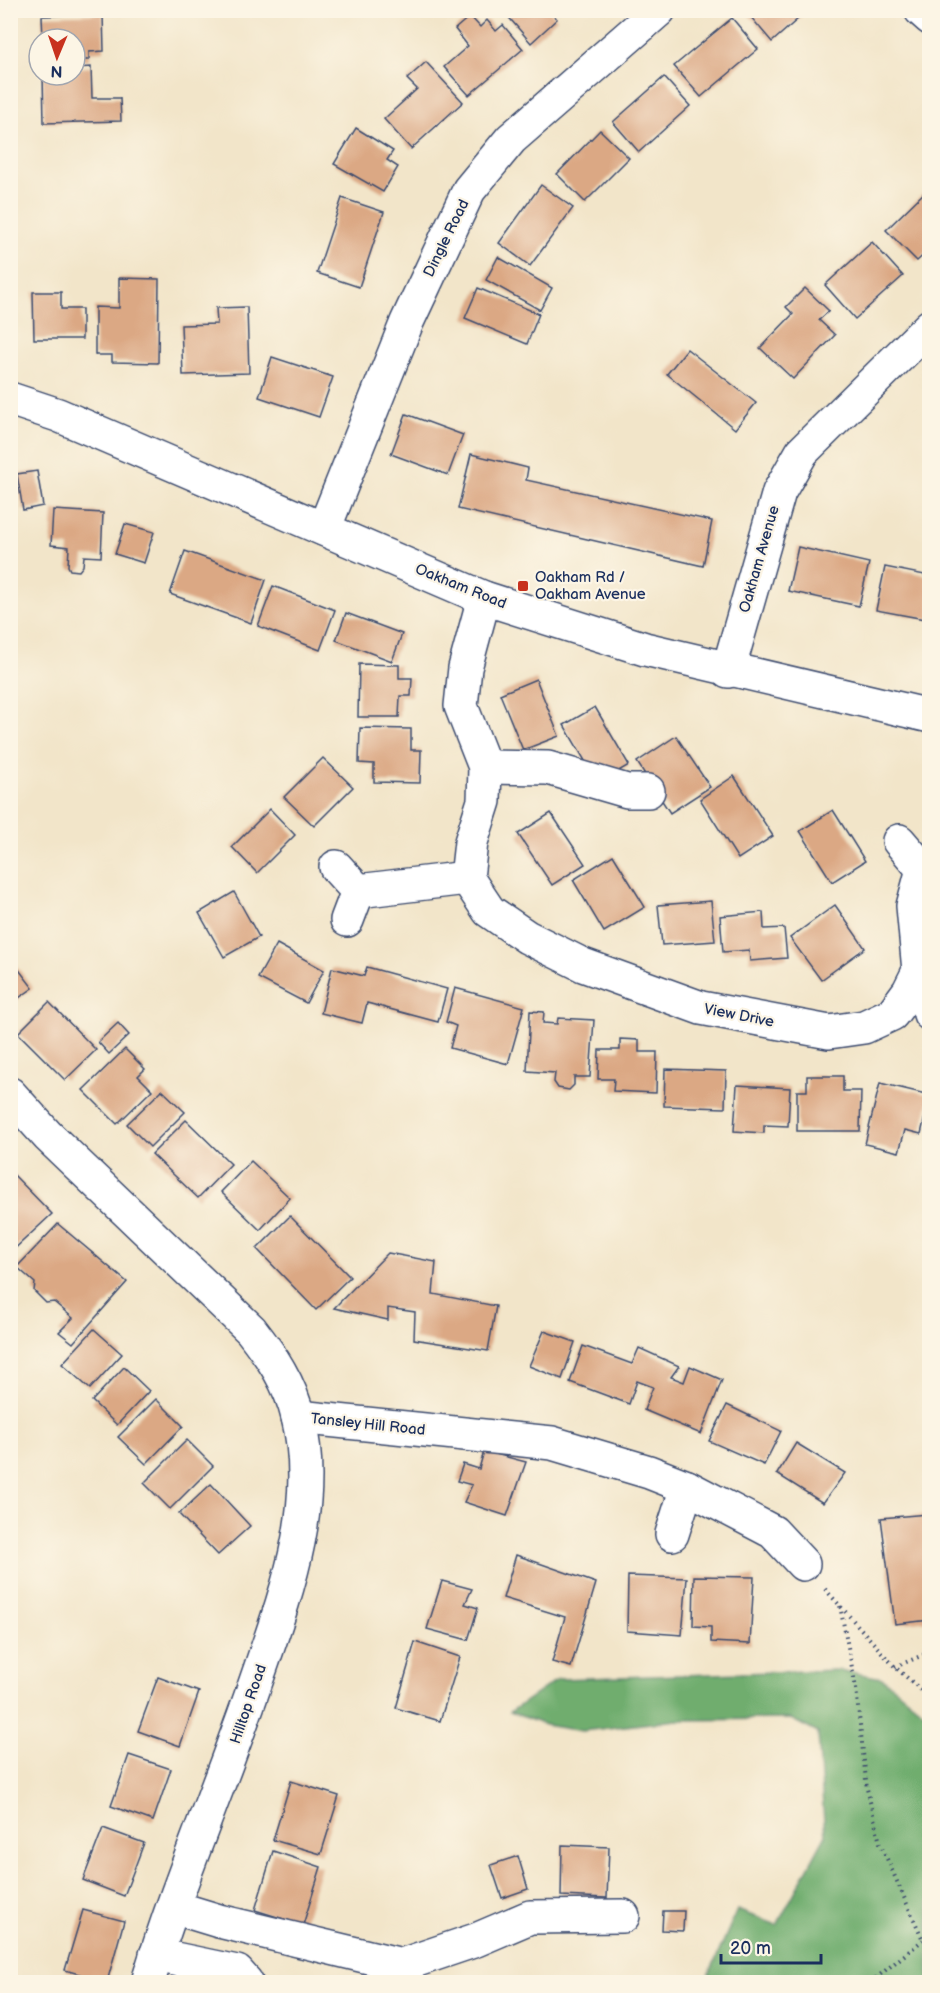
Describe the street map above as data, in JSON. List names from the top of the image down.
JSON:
{
  "streets": {
    "street": [
      "Dingle Road",
      "Oakham Avenue",
      "Oakham Road",
      "View Drive",
      "Tansley Hill Road",
      "Hilltop Road"
    ]
  },
  "crossings": [
    ["Dingle Road", "Oakham Road"],
    ["Oakham Avenue", "Oakham Road"],
    ["Tansley Hill Road", "Hilltop Road"]
  ],
  "places": {
    "transit": ["Oakham Rd / Oakham Avenue"]
  },
  "scale_bar": "20 m",
  "north": "bottom"
}
